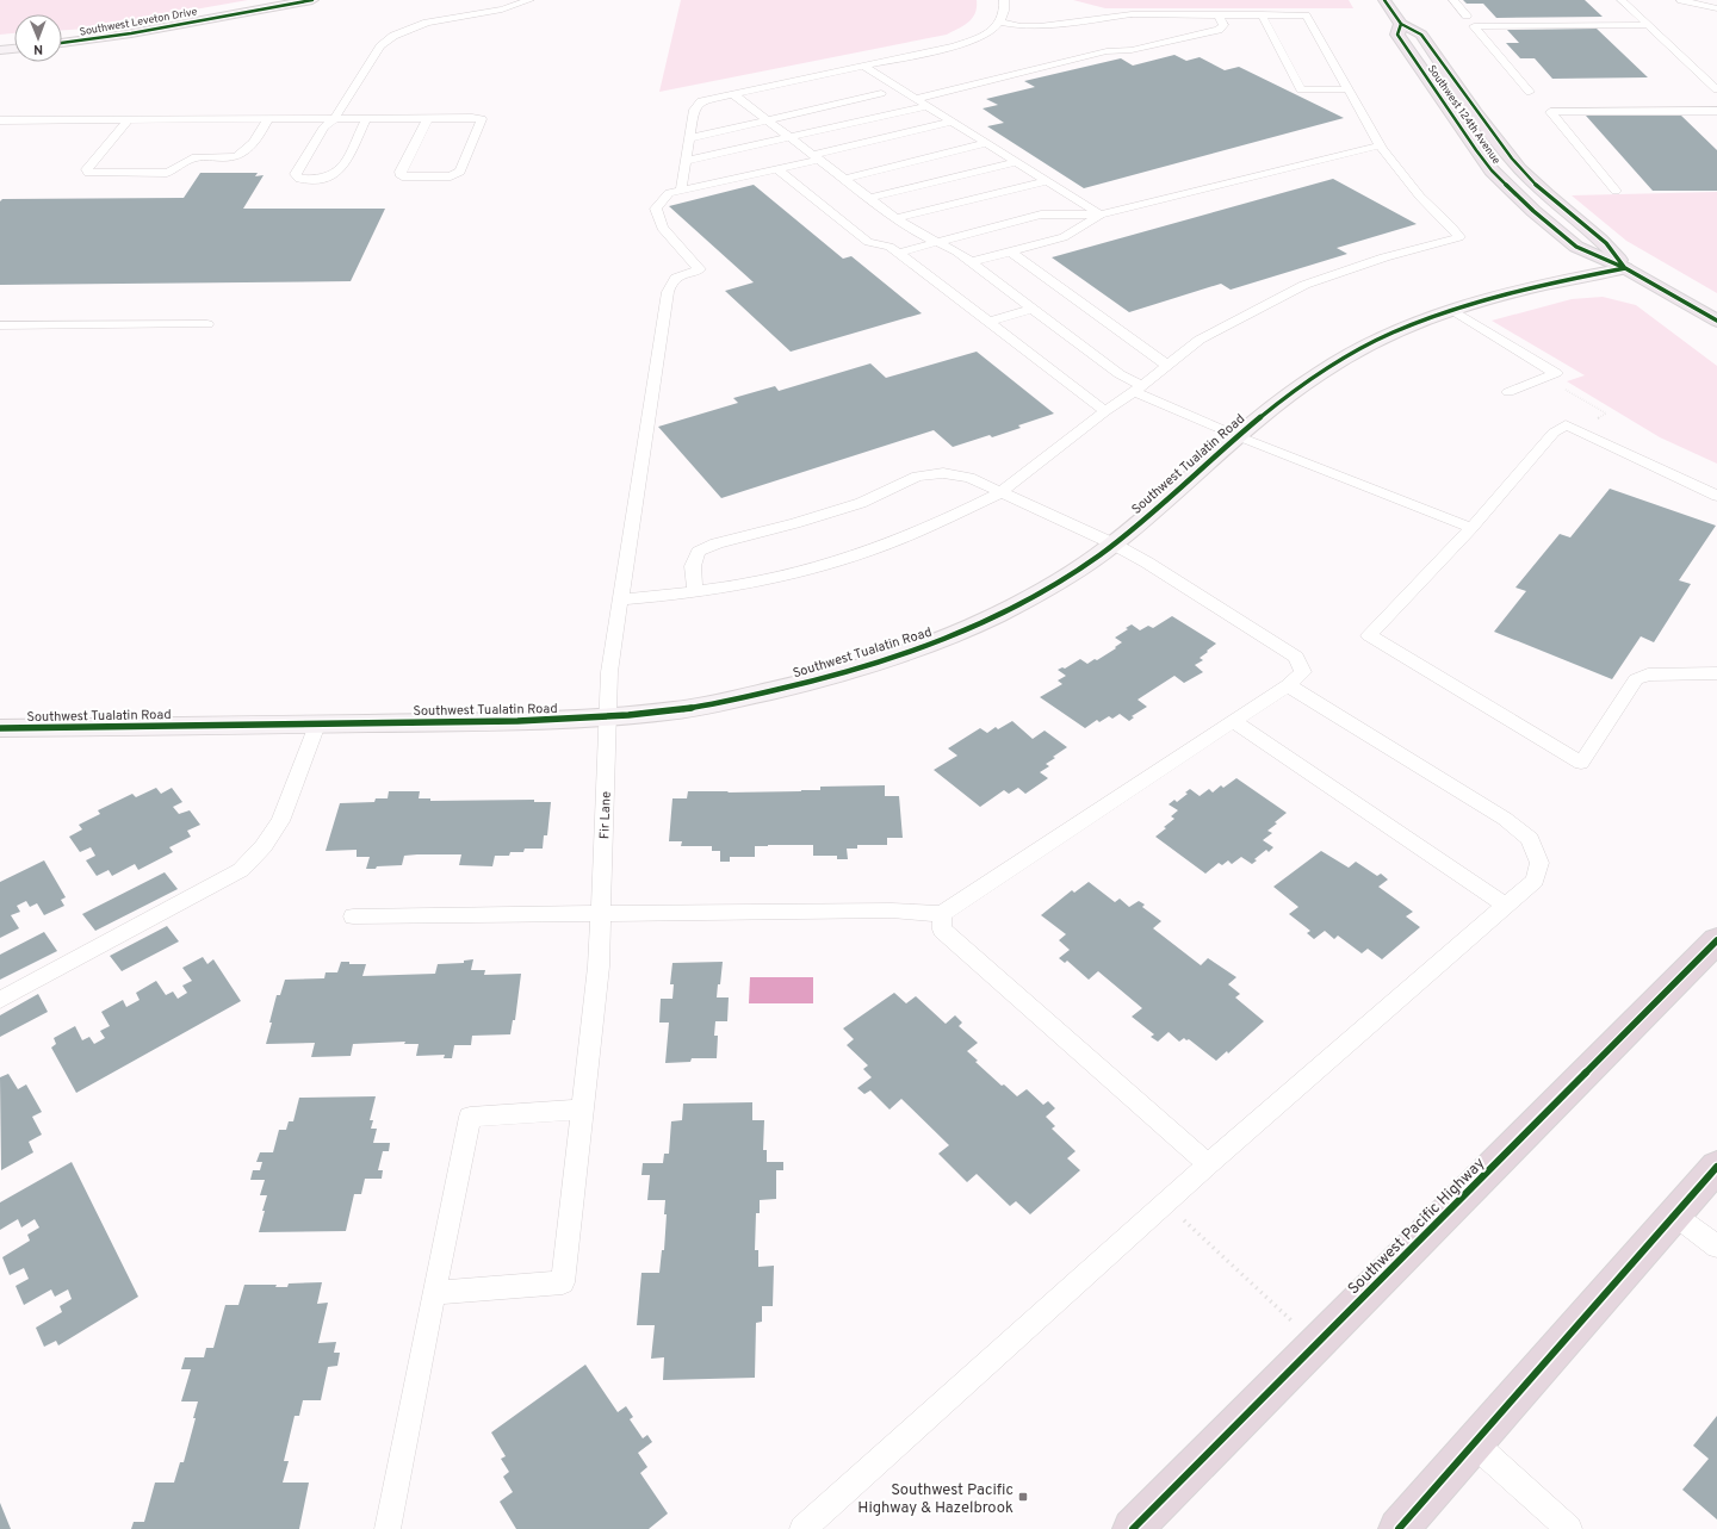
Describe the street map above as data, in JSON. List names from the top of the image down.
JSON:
{
  "streets": {
    "highway": ["Southwest Pacific Highway"],
    "main road": ["Southwest Leveton Drive", "Southwest 124th Avenue", "Southwest Tualatin Road"],
    "lane": ["Fir Lane"]
  },
  "crossings": [
    ["Southwest 124th Avenue", "Southwest Tualatin Road"],
    ["Southwest Tualatin Road", "Fir Lane"]
  ],
  "places": {
    "transit": ["Southwest Pacific Highway & Hazelbrook"]
  },
  "north": "bottom"
}
